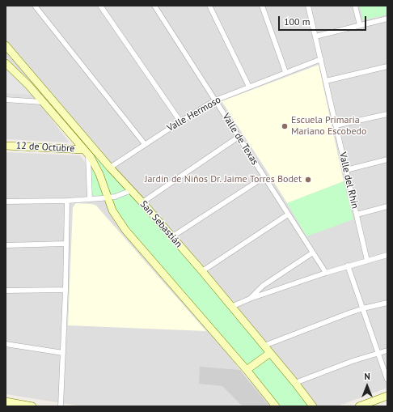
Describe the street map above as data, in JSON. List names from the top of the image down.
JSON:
{
  "streets": {
    "main road": ["12 de Octubre", "San Sebastián"],
    "street": ["Valle Hermoso", "Valle de Texas", "Valle del Rhin"]
  },
  "crossings": [
    ["Valle Hermoso", "Valle de Texas"],
    ["Valle Hermoso", "Valle del Rhin"],
    ["Valle Hermoso", "San Sebastián"]
  ],
  "places": ["Escuela Primaria Mariano Escobedo", "Jardín de Niños Dr. Jaime Torres Bodet"],
  "scale_bar": "100 m",
  "north": "top"
}
